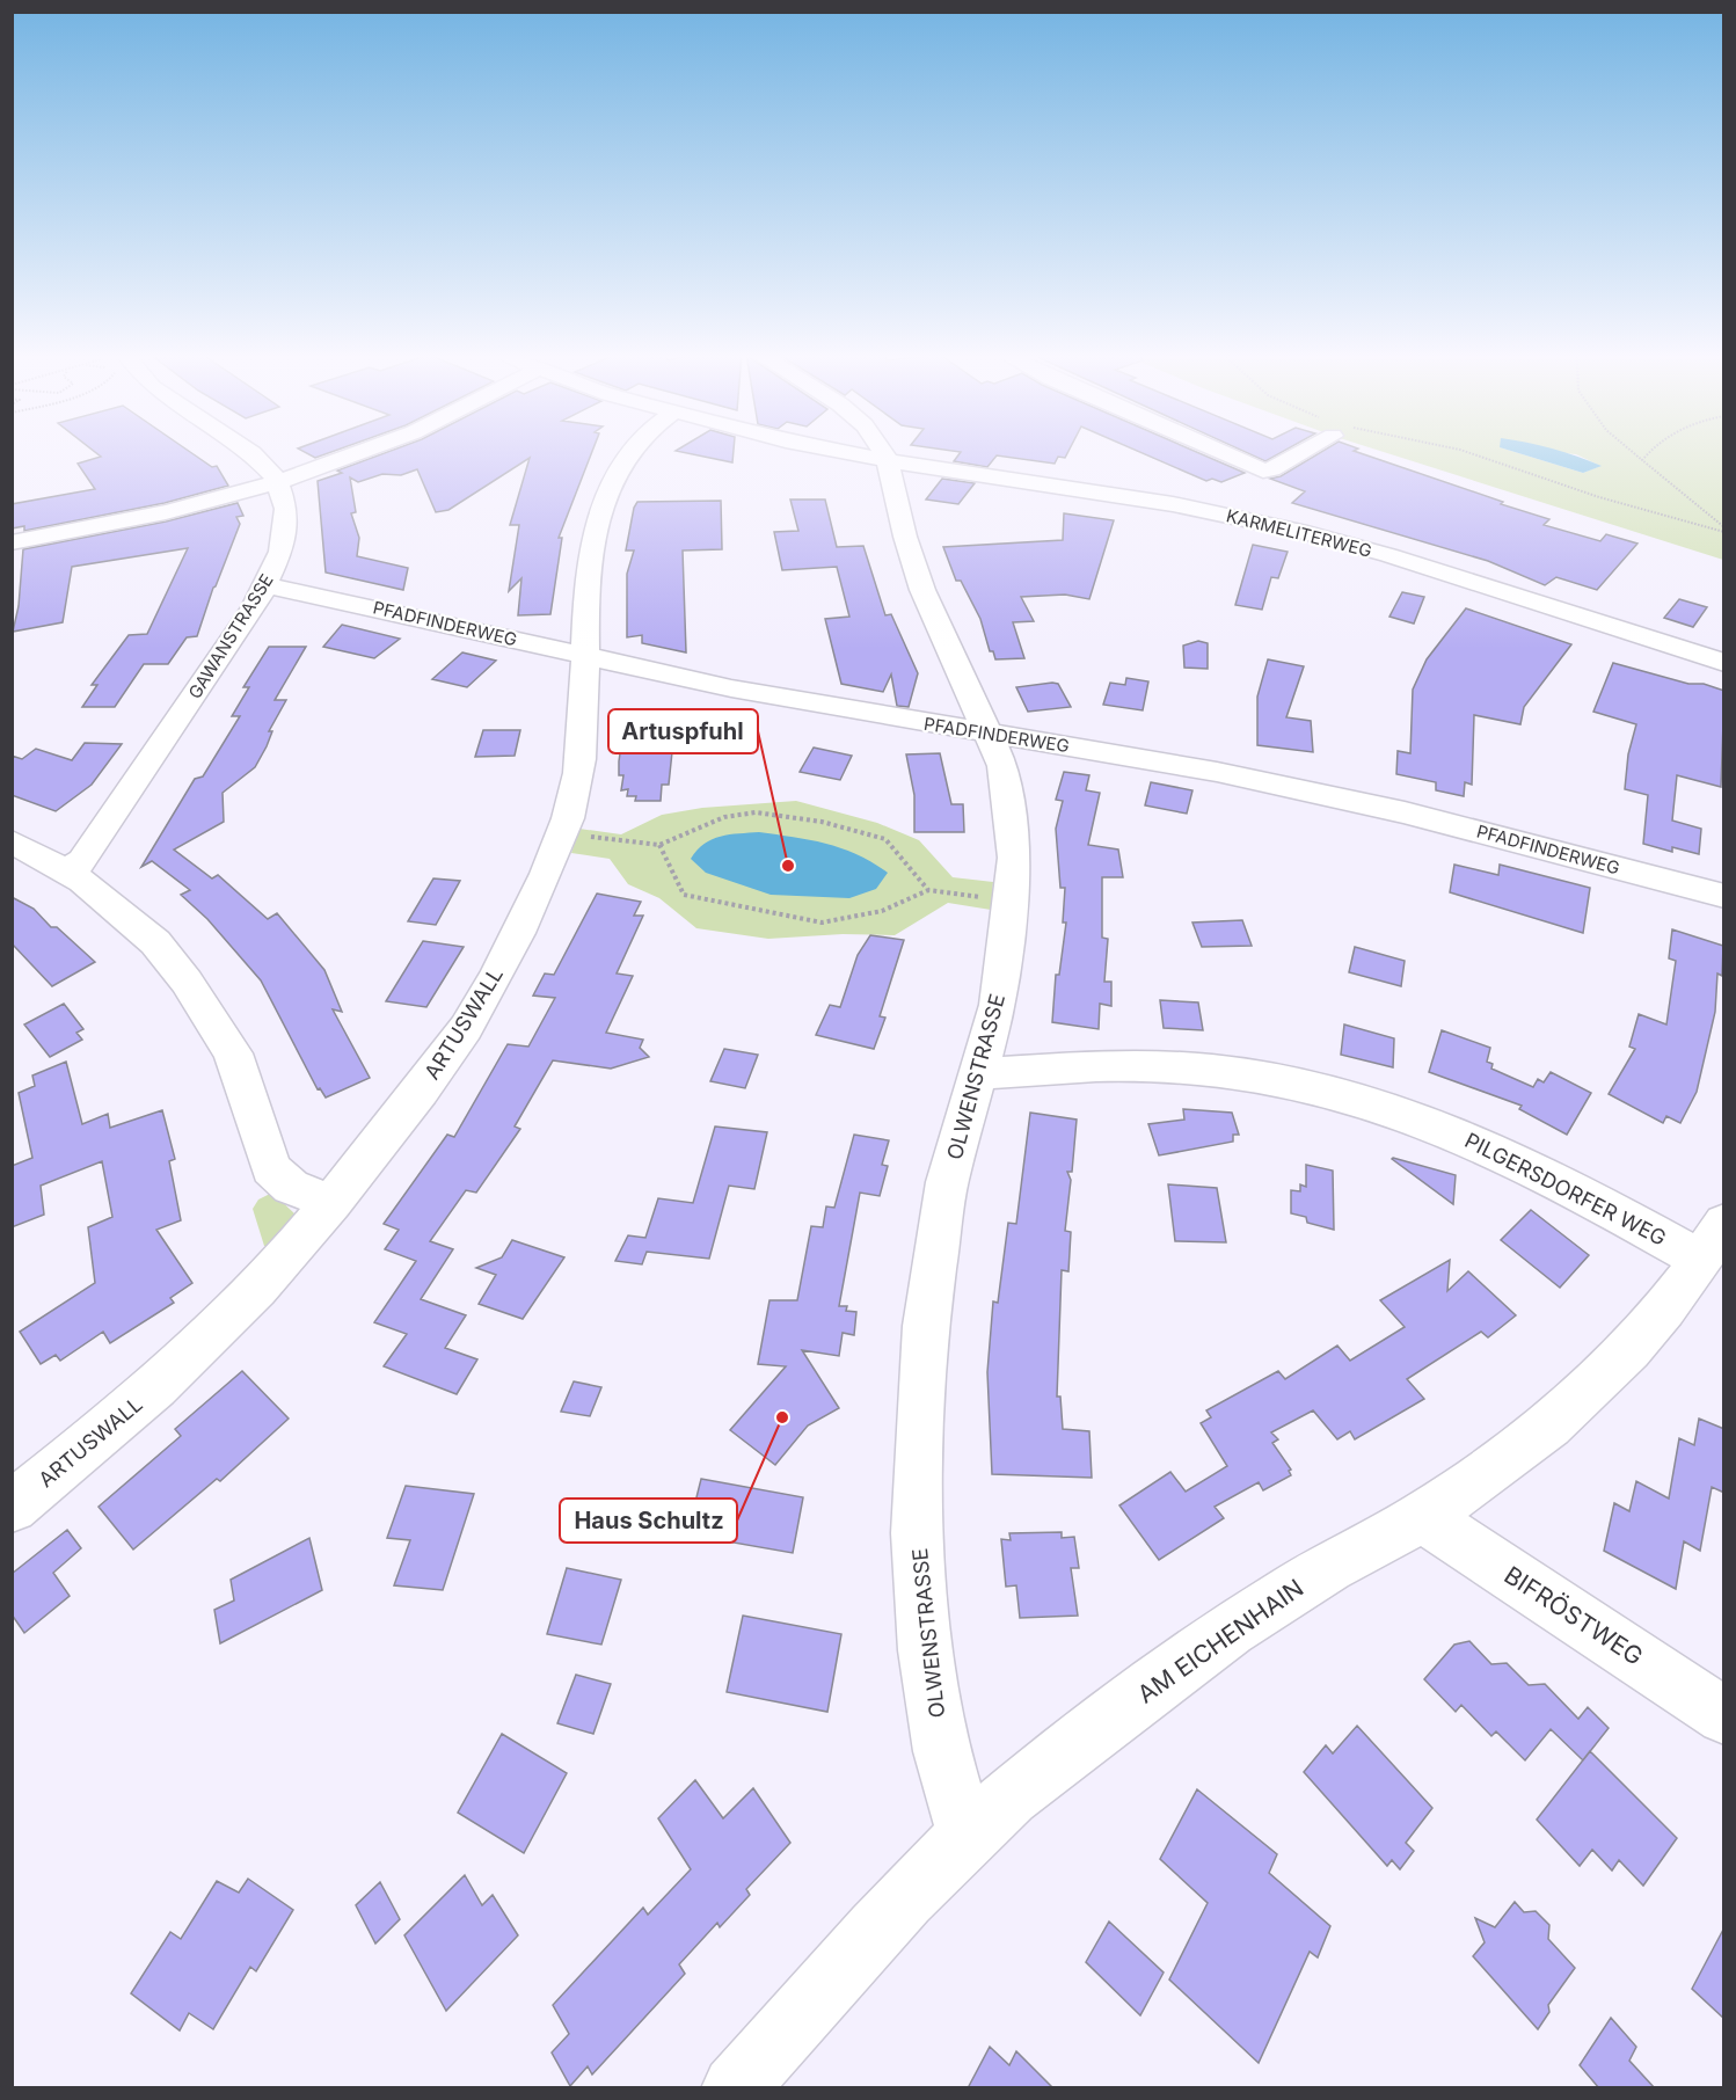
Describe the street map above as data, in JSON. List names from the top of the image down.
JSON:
{
  "streets": {
    "street": [
      "KARMELITERWEG",
      "PFADFINDERWEG",
      "GAWANSTRASSE",
      "ARTUSWALL",
      "OLWENSTRASSE",
      "PILGERSDORFER WEG",
      "BIFRÖSTWEG",
      "AM EICHENHAIN"
    ]
  },
  "crossings": [
    ["KARMELITERWEG", "OLWENSTRASSE"],
    ["PFADFINDERWEG", "GAWANSTRASSE"],
    ["PFADFINDERWEG", "ARTUSWALL"],
    ["PFADFINDERWEG", "OLWENSTRASSE"],
    ["OLWENSTRASSE", "PILGERSDORFER WEG"],
    ["OLWENSTRASSE", "AM EICHENHAIN"],
    ["PILGERSDORFER WEG", "AM EICHENHAIN"],
    ["BIFRÖSTWEG", "AM EICHENHAIN"]
  ],
  "places": ["Artuspfuhl", "Haus Schultz"]
}
